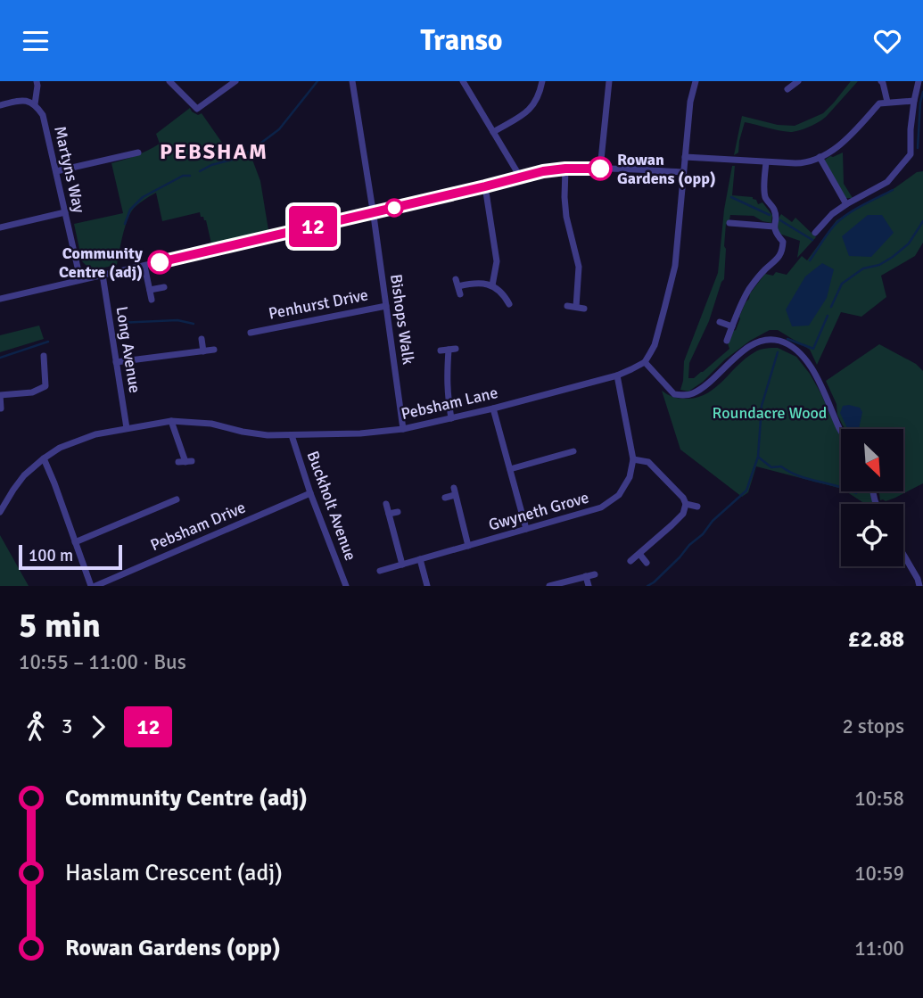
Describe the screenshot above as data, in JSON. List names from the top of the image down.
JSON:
{
  "streets": {
    "street": [
      "Martyns Way",
      "Penhurst Drive",
      "Bishops Walk",
      "Long Avenue",
      "Pebsham Lane",
      "Buckholt Avenue",
      "Gwyneth Grove",
      "Pebsham Drive"
    ]
  },
  "crossings": [
    ["Penhurst Drive", "Bishops Walk"],
    ["Bishops Walk", "Pebsham Lane"],
    ["Long Avenue", "Pebsham Lane"],
    ["Pebsham Lane", "Buckholt Avenue"],
    ["Buckholt Avenue", "Pebsham Drive"]
  ],
  "districts": ["PEBSHAM"],
  "parks": ["Roundacre Wood"],
  "places": ["Rowan Gardens (opp)", "Community Centre (adj)"],
  "lines": ["bus line 12"],
  "scale_bar": "100 m",
  "north": "bottom right",
  "page": {
    "header": "Transo",
    "on_map": "12",
    "scale": "100 m",
    "heading": ["5 min", "10:55 – 11:00 · Bus", "£2.88"],
    "legs": ["3", "12", "2 stops"],
    "list": [
      {
        "name": "Community Centre (adj)",
        "value": "10:58"
      },
      {
        "name": "Haslam Crescent (adj)",
        "value": "10:59"
      },
      {
        "name": "Rowan Gardens (opp)",
        "value": "11:00"
      }
    ]
  }
}
